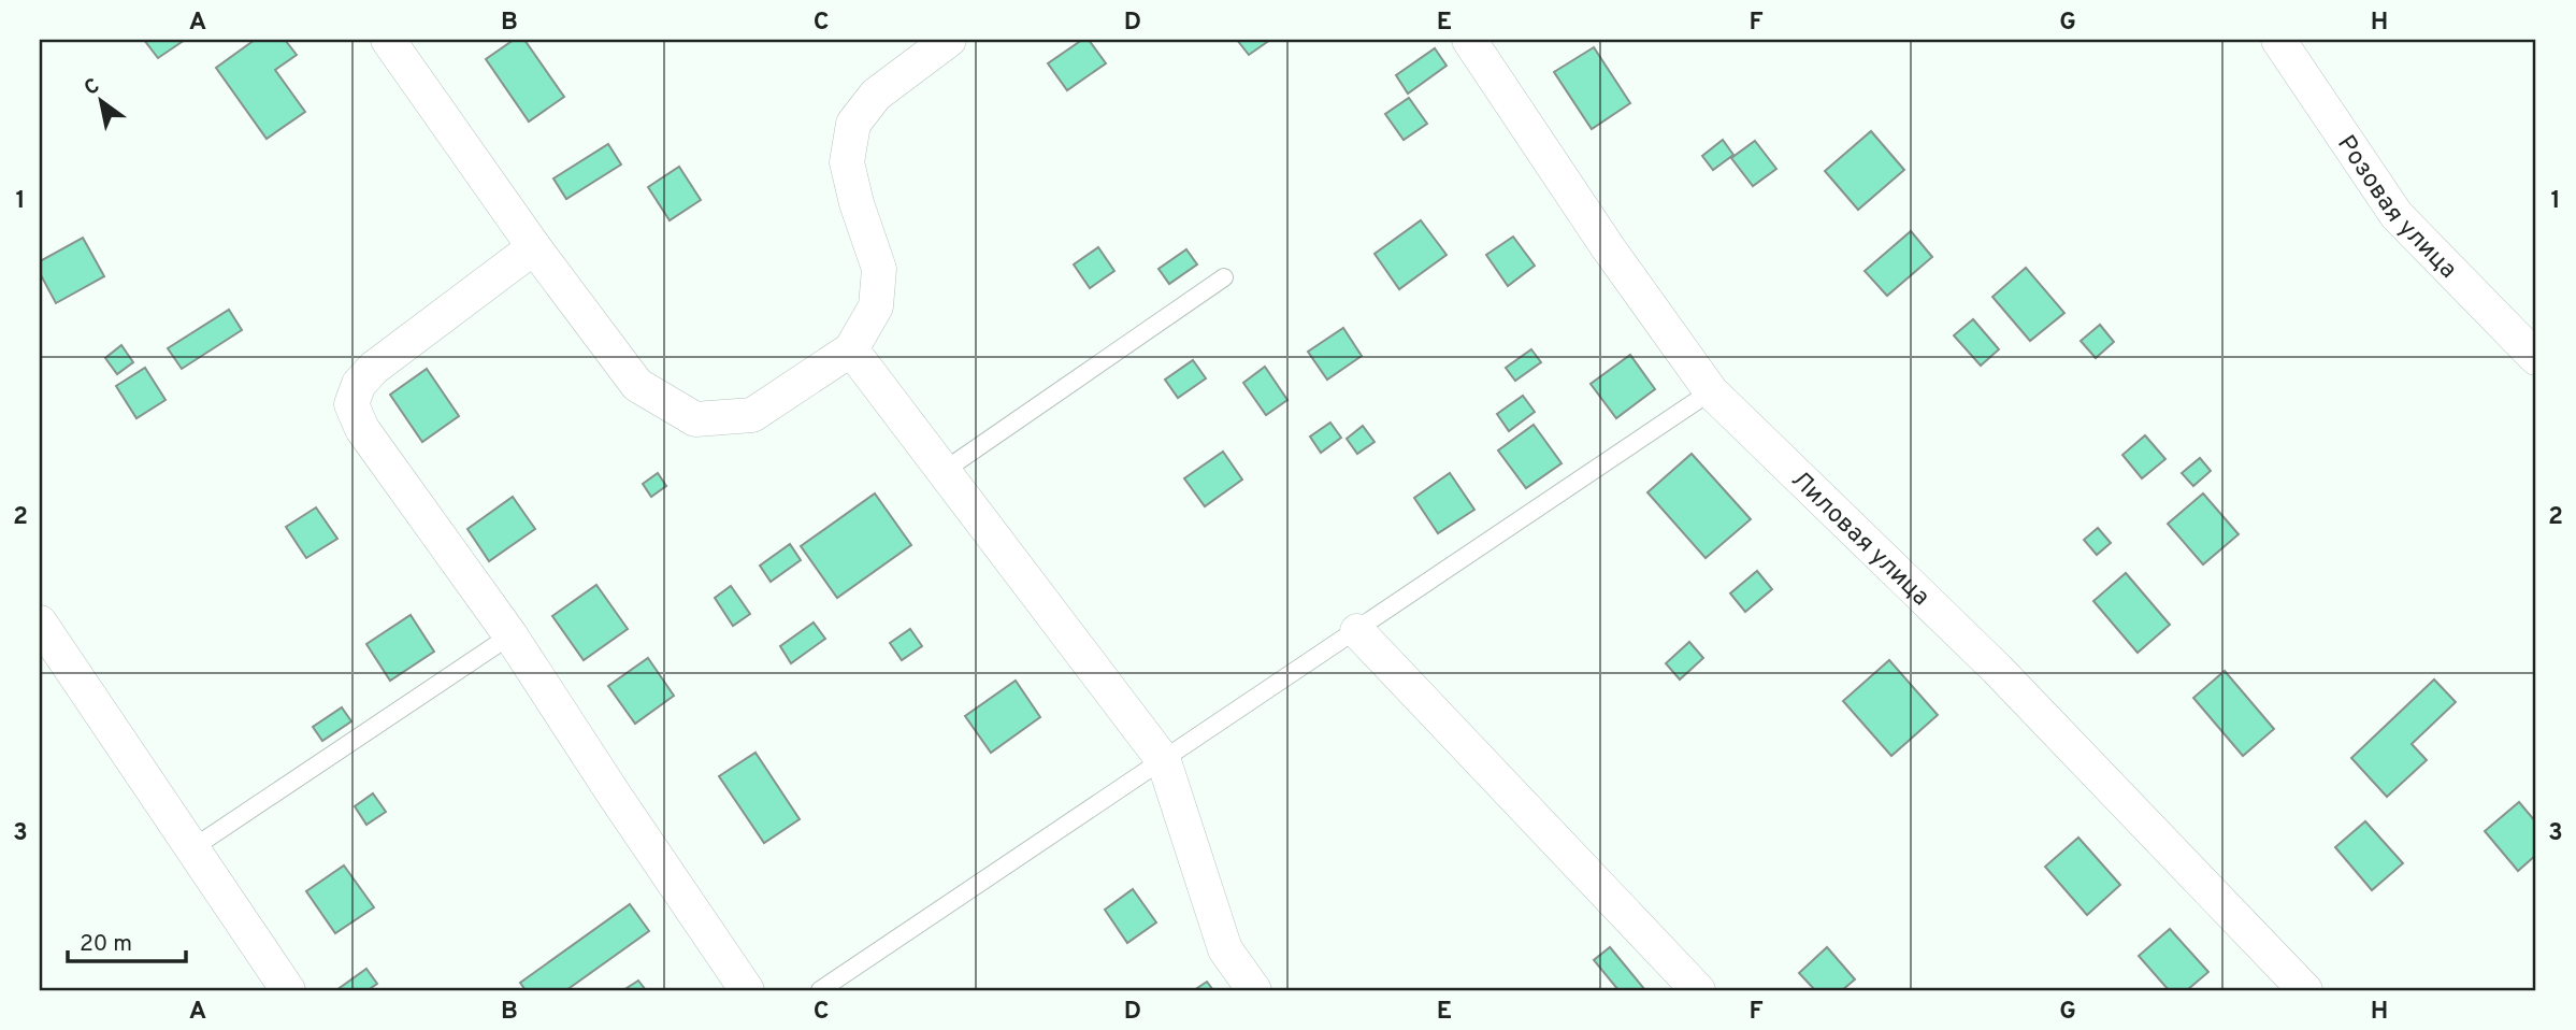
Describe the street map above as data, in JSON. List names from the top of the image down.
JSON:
{
  "streets": {
    "street": ["Розовая улица", "Лиловая улица"]
  },
  "scale_bar": "20 m",
  "north": "top left",
  "grid": {
    "columns": [
      "A",
      "B",
      "C",
      "D",
      "E",
      "F",
      "G",
      "H"
    ],
    "rows": ["1", "2", "3"]
  }
}
